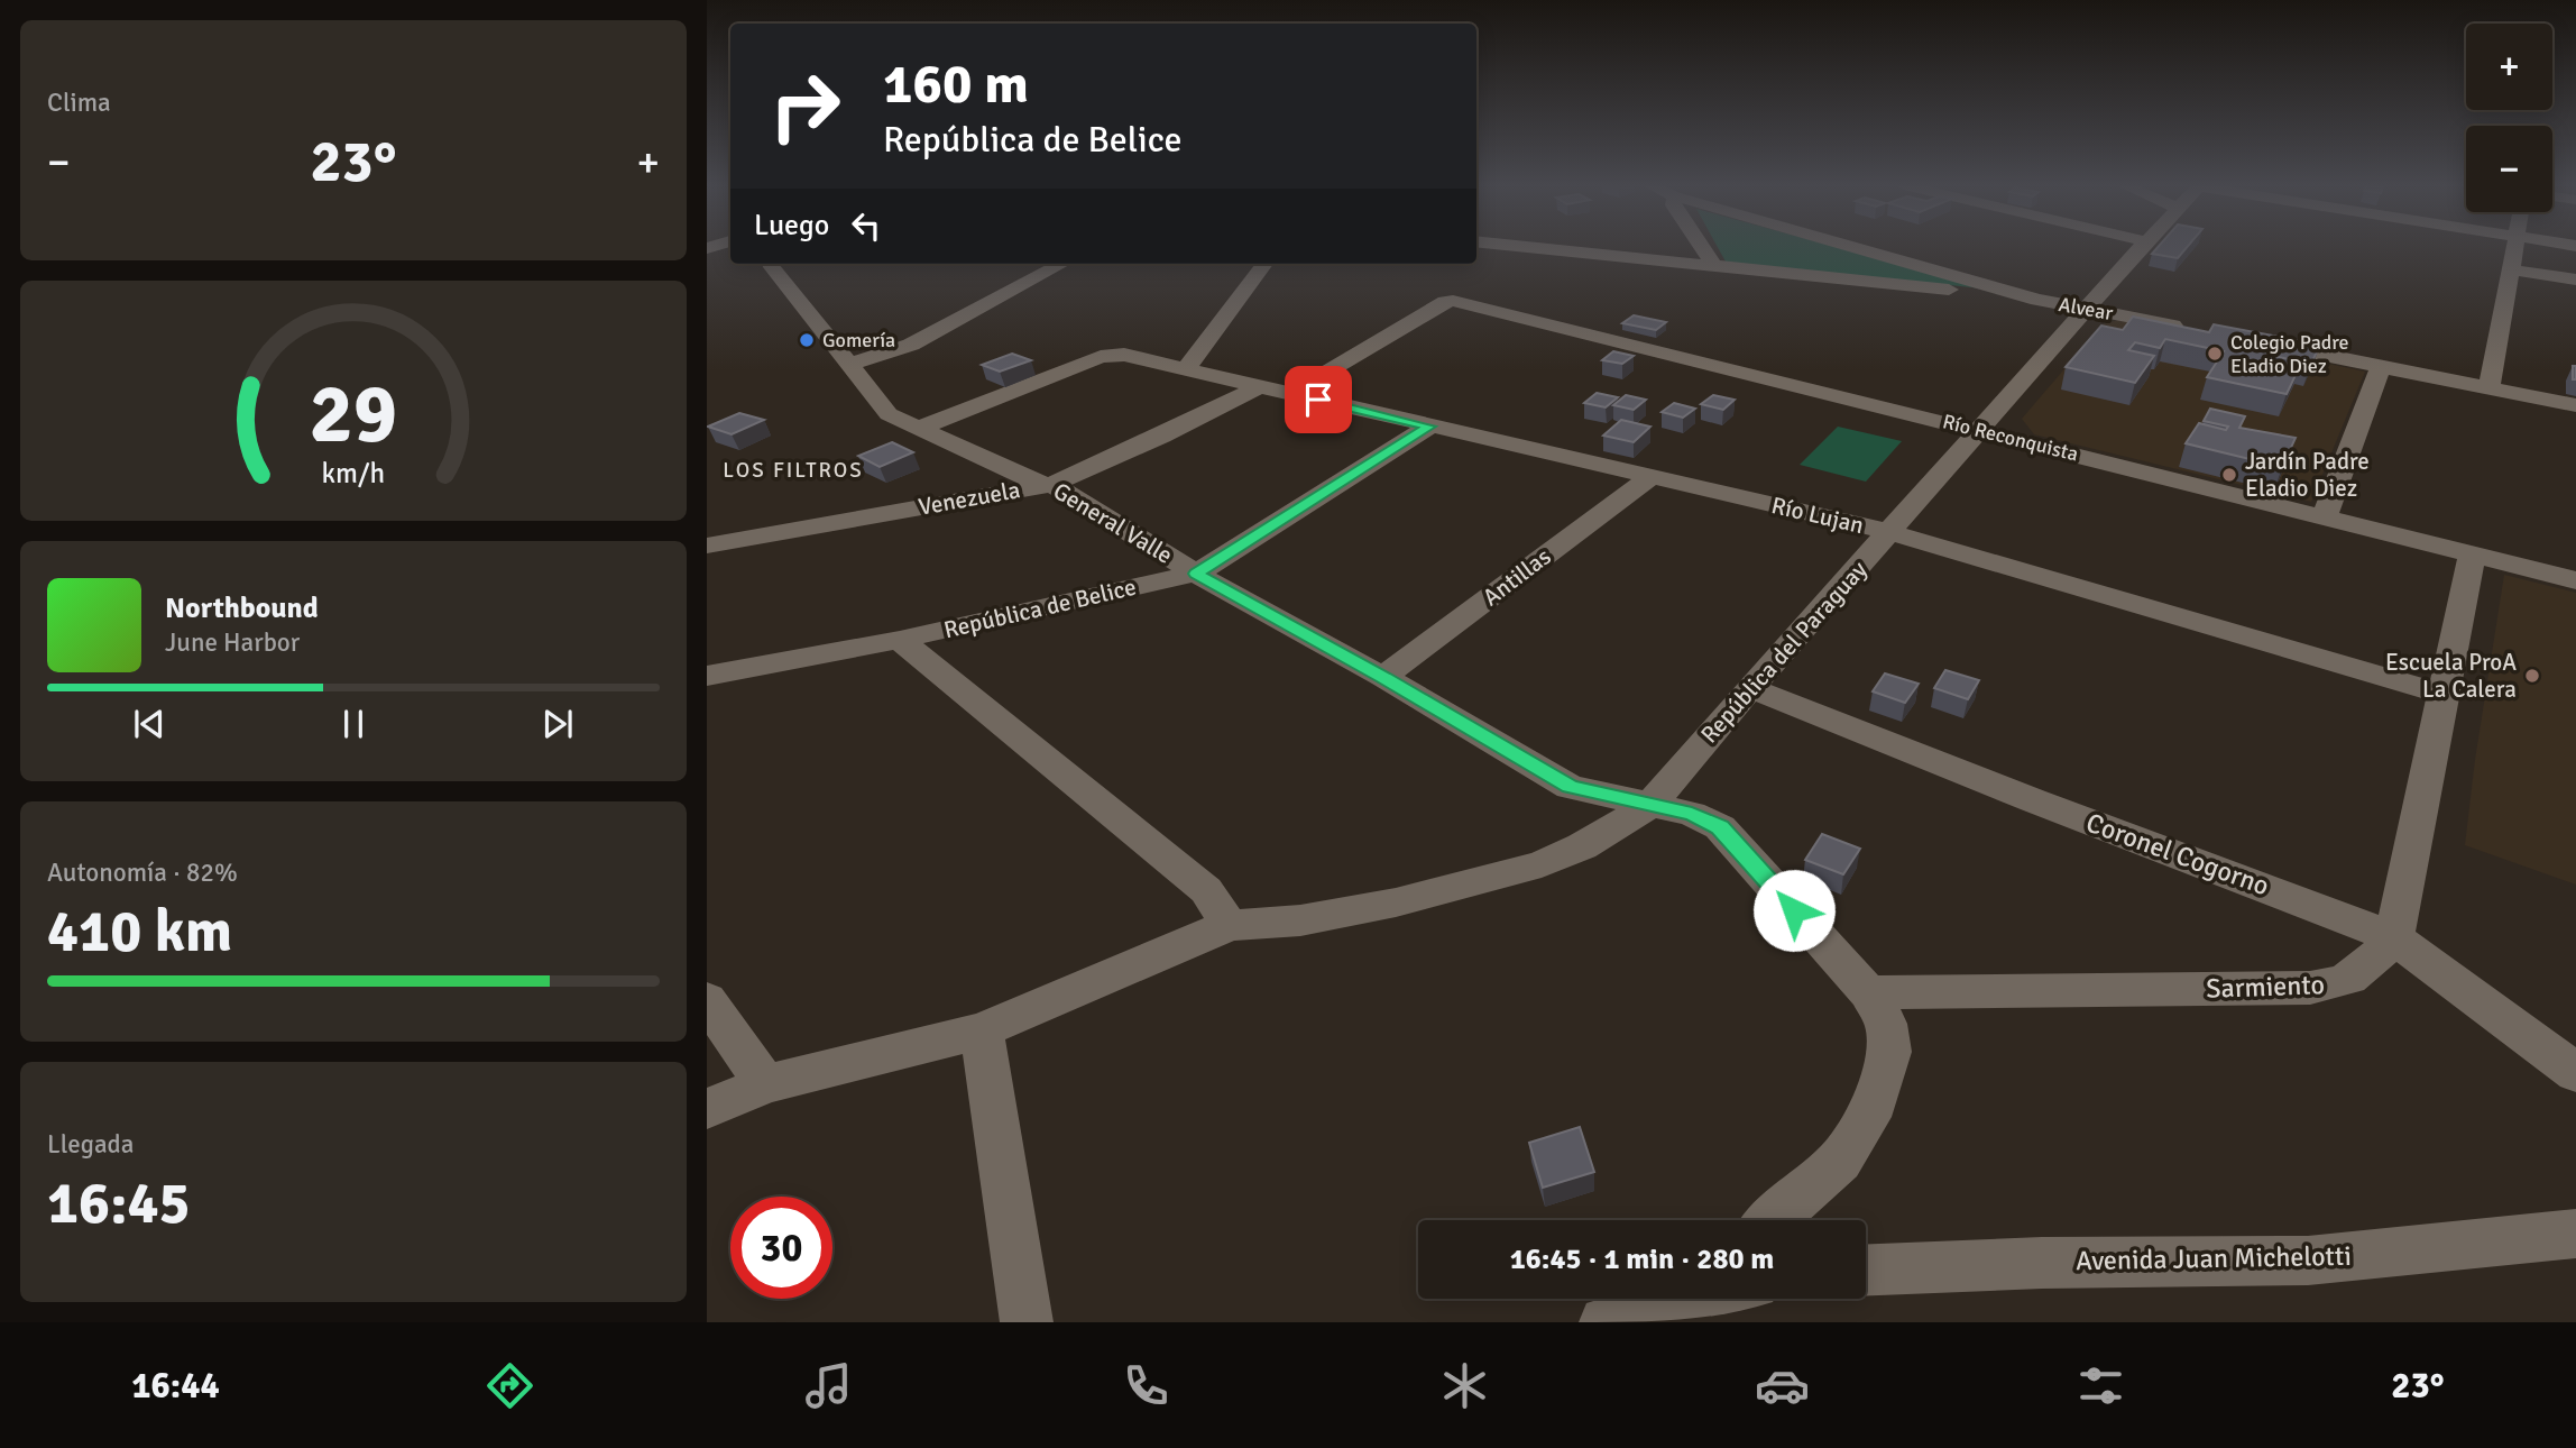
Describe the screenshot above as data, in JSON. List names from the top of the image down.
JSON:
{
  "streets": {
    "street": [
      "Alvear",
      "Río Reconquista",
      "Venezuela",
      "Río Lujan",
      "General Valle",
      "Antillas",
      "República de Belice",
      "República del Paraguay",
      "Coronel Cogorno",
      "Sarmiento",
      "Avenida Juan Michelotti"
    ]
  },
  "crossings": [
    ["Alvear", "República del Paraguay"],
    ["Río Reconquista", "Río Lujan"],
    ["Río Reconquista", "República del Paraguay"],
    ["Venezuela", "Río Lujan"],
    ["Venezuela", "General Valle"],
    ["Río Lujan", "General Valle"],
    ["Río Lujan", "Antillas"],
    ["Río Lujan", "República de Belice"],
    ["Río Lujan", "República del Paraguay"],
    ["General Valle", "Antillas"],
    ["General Valle", "República de Belice"],
    ["General Valle", "República del Paraguay"],
    ["General Valle", "Sarmiento"],
    ["República del Paraguay", "Coronel Cogorno"],
    ["Coronel Cogorno", "Sarmiento"]
  ],
  "districts": ["LOS FILTROS"],
  "places": [
    "Gomería",
    "Colegio Padre Eladio Diez",
    "Jardín Padre Eladio Diez",
    "Escuela ProA La Calera"
  ],
  "page": {
    "tile": [
      "Clima",
      ["Autonomía · 82%", "410 km"],
      ["Llegada", "16:45"]
    ],
    "map_buttons": ["+", "−"],
    "turn": ["160 m", "República de Belice"],
    "heat": ["−", "23°", "+"],
    "then": "Luego",
    "song": ["Northbound", "June Harbor"],
    "limit": "30",
    "trip": "16:45 · 1 min · 280 m",
    "tabs": ["16:44", "23°"],
    "gauge": ["29", "km/h"]
  }
}
